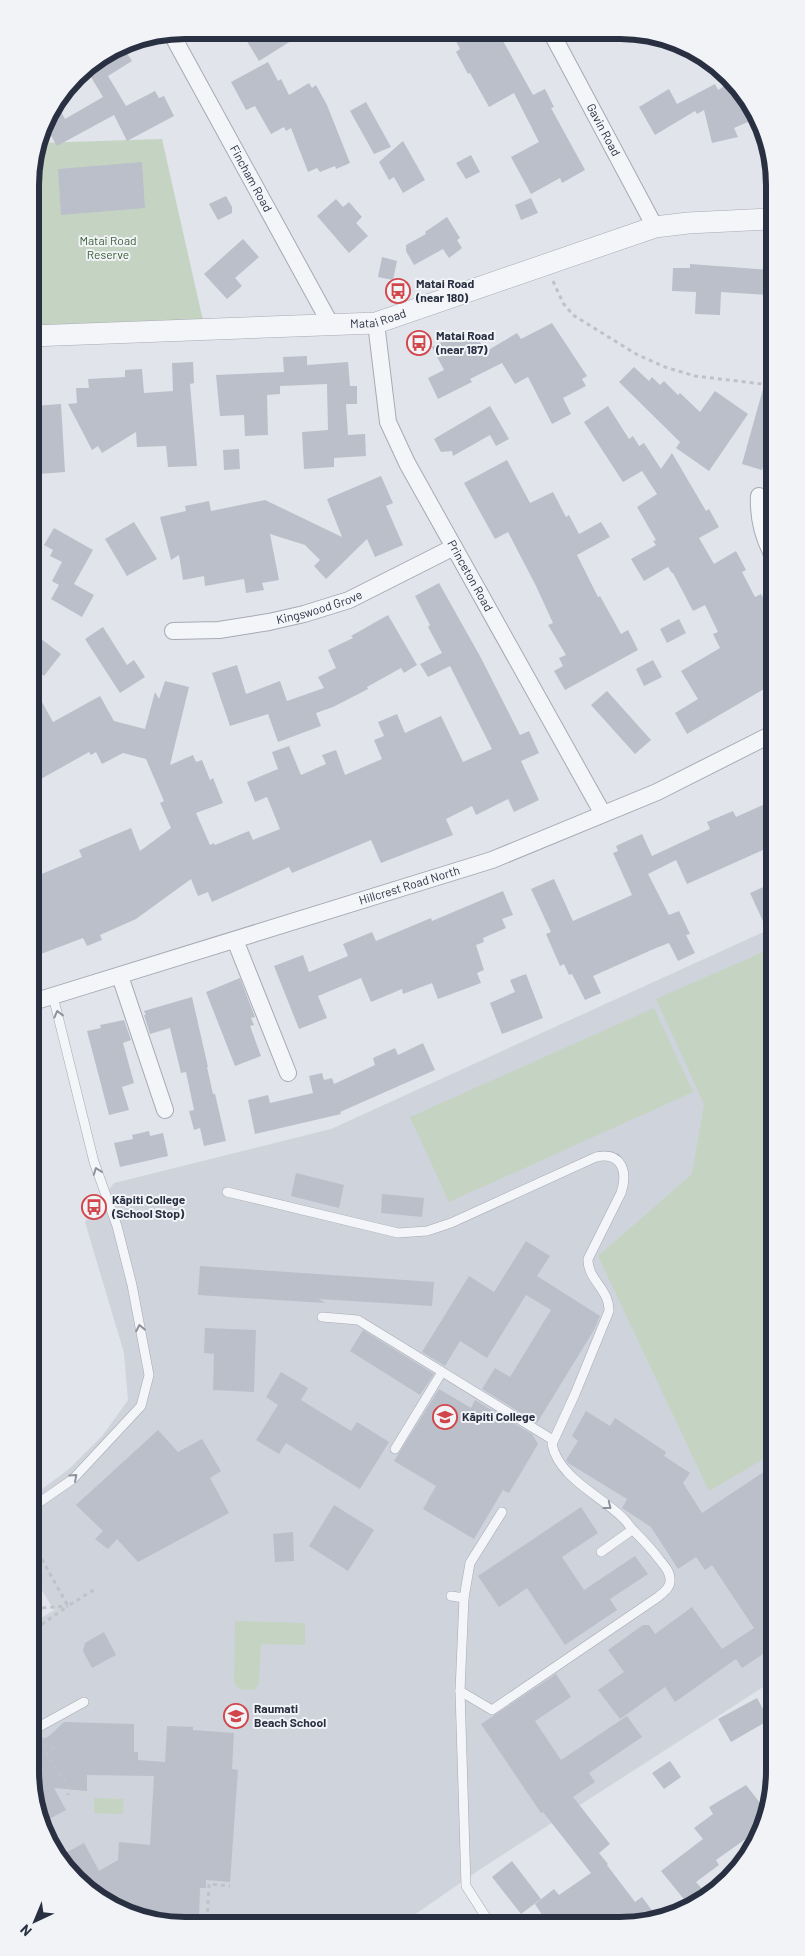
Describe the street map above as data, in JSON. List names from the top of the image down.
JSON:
{
  "streets": {
    "street": [
      "Gavin Road",
      "Fincham Road",
      "Matai Road",
      "Princeton Road",
      "Kingswood Grove",
      "Hillcrest Road North"
    ]
  },
  "crossings": [
    ["Gavin Road", "Matai Road"],
    ["Fincham Road", "Matai Road"],
    ["Matai Road", "Princeton Road"],
    ["Princeton Road", "Kingswood Grove"],
    ["Princeton Road", "Hillcrest Road North"]
  ],
  "parks": ["Matai Road Reserve"],
  "places": {
    "bus stop": ["Matai Road (near 180)", "Matai Road (near 187)", "Kāpiti College (School Stop)"],
    "school or university": ["Kāpiti College", "Raumati Beach School"]
  },
  "north": "bottom left"
}
